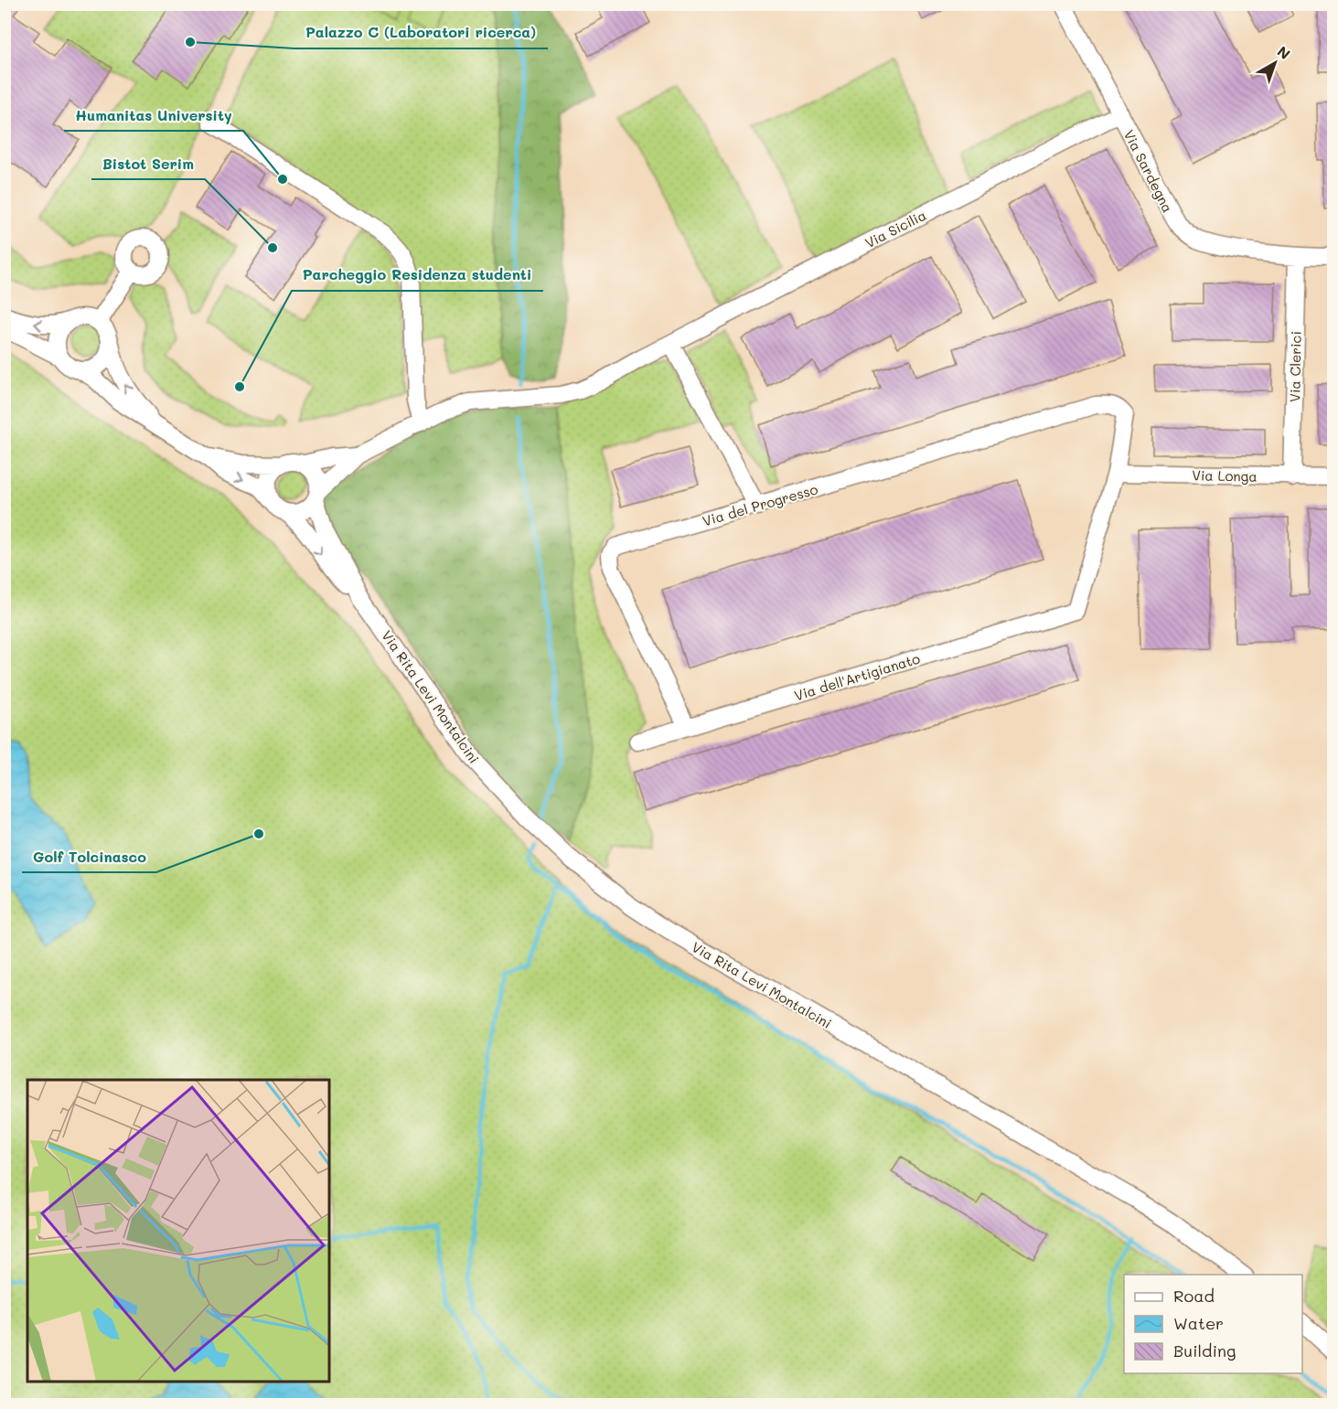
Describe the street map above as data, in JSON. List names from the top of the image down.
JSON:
{
  "streets": {
    "street": [
      "Via Sardegna",
      "Via Sicilia",
      "Via Clerici",
      "Via Longa",
      "Via del Progresso",
      "Via dell'Artigianato",
      "Via Rita Levi Montalcini"
    ]
  },
  "crossings": [
    ["Via Sardegna", "Via Sicilia"],
    ["Via Sardegna", "Via Clerici"],
    ["Via Clerici", "Via Longa"],
    ["Via Longa", "Via del Progresso"],
    ["Via Longa", "Via dell'Artigianato"],
    ["Via del Progresso", "Via dell'Artigianato"]
  ],
  "places": [
    "Palazzo C (Laboratori ricerca)",
    "Humanitas University",
    "Bistot Serim",
    "Parcheggio Residenza studenti",
    "Golf Tolcinasco"
  ],
  "legend": ["Road", "Water", "Building"],
  "north": "top right"
}
